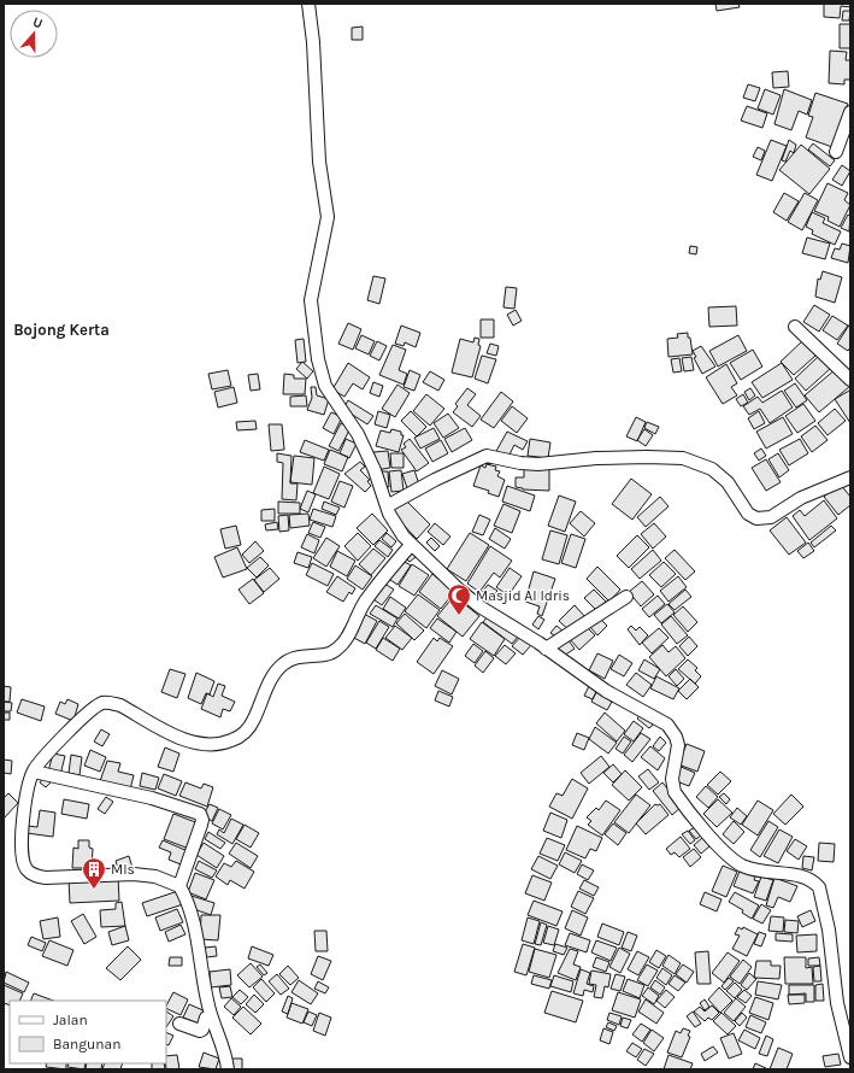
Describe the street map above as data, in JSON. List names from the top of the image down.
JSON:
{
  "districts": ["Bojong Kerta"],
  "places": {
    "mosque": ["Masjid Al Idris"],
    "building": ["MIs"]
  },
  "legend": ["Jalan", "Bangunan"],
  "north": "top"
}
